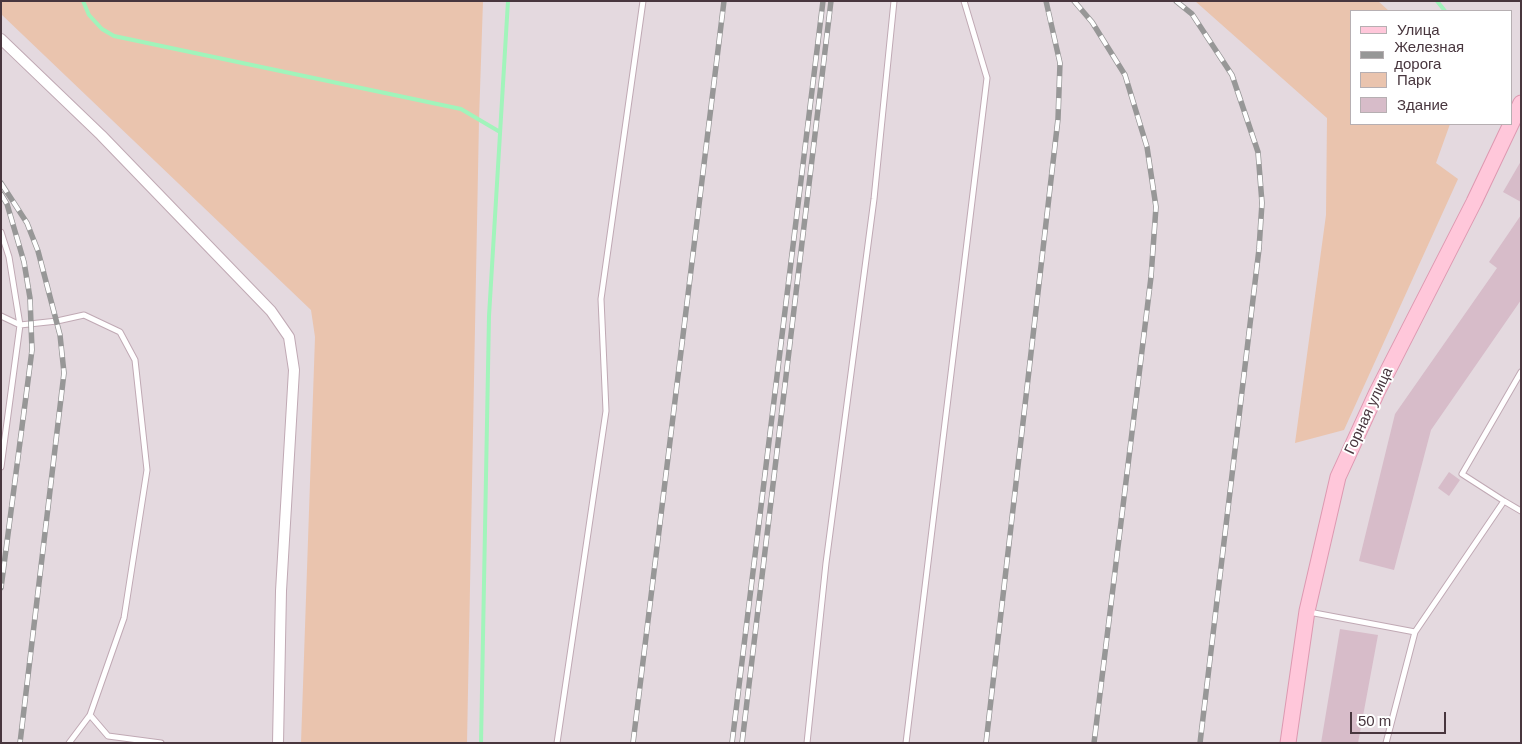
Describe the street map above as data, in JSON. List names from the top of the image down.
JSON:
{
  "streets": {
    "street": ["Горная улица"]
  },
  "legend": [
    "Улица",
    "Железная дорога",
    "Парк",
    "Здание"
  ],
  "scale_bar": "50 m"
}
